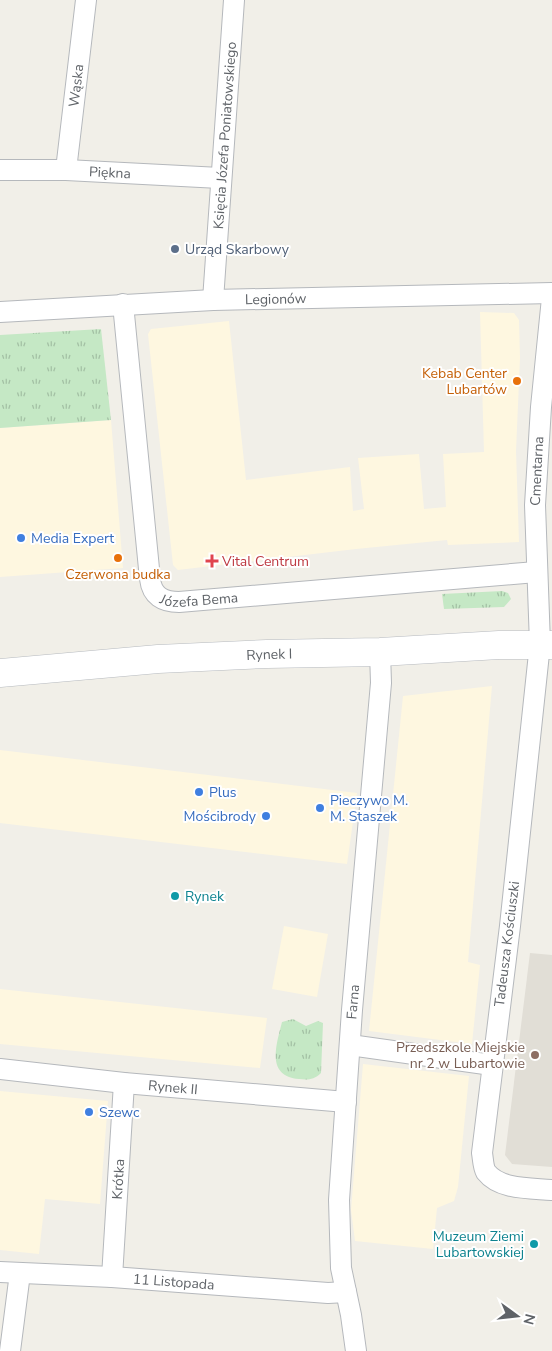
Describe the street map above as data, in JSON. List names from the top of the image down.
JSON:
{
  "streets": {
    "main road": ["Rynek I"],
    "street": [
      "Wąska",
      "Księcia Józefa Poniatowskiego",
      "Piękna",
      "Legionów",
      "Cmentarna",
      "Józefa Bema",
      "Tadeusza Kościuszki",
      "Farna",
      "Rynek II",
      "Krótka",
      "11 Listopada"
    ]
  },
  "crossings": [
    ["Wąska", "Piękna"],
    ["Księcia Józefa Poniatowskiego", "Piękna"],
    ["Księcia Józefa Poniatowskiego", "Legionów"],
    ["Legionów", "Józefa Bema"],
    ["Cmentarna", "Józefa Bema"],
    ["Cmentarna", "Rynek I"],
    ["Cmentarna", "Tadeusza Kościuszki"],
    ["Rynek I", "Tadeusza Kościuszki"],
    ["Rynek I", "Farna"],
    ["Farna", "Rynek II"],
    ["Farna", "11 Listopada"],
    ["Rynek II", "Krótka"],
    ["Krótka", "11 Listopada"]
  ],
  "places": {
    "other": [
      "Urząd Skarbowy",
      "Kebab Center Lubartów",
      "Media Expert",
      "Czerwona budka",
      "Plus",
      "Pieczywo M. M. Staszek",
      "Mościbrody",
      "Rynek",
      "Przedszkole Miejskie nr 2 w Lubartowie",
      "Szewc",
      "Muzeum Ziemi Lubartowskiej"
    ],
    "health": ["Vital Centrum"]
  },
  "north": "right"
}
